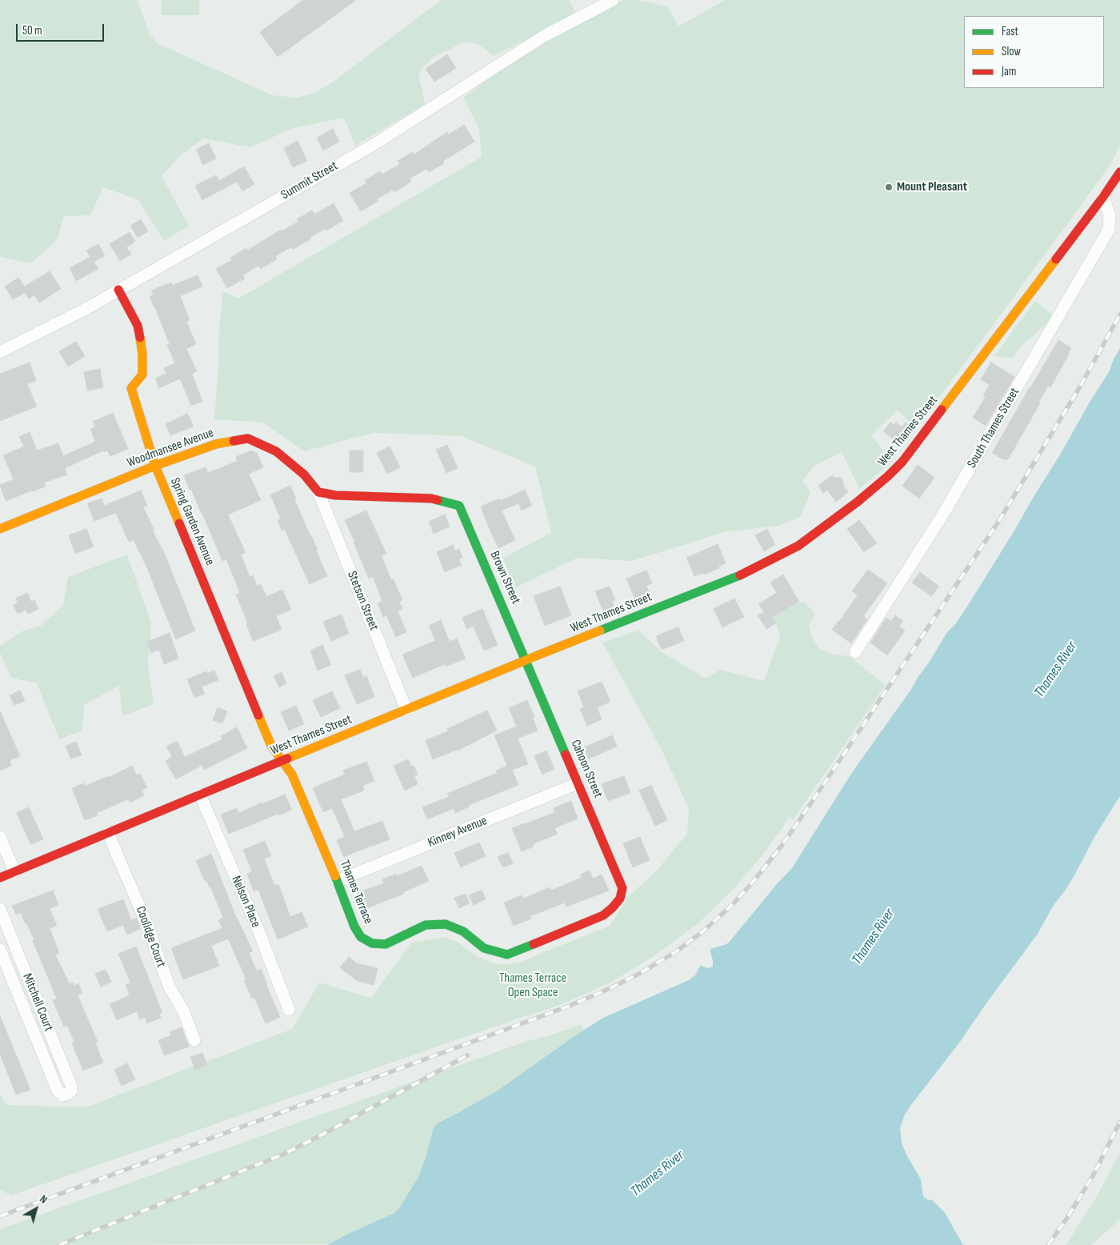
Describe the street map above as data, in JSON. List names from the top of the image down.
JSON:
{
  "streets": {
    "street": [
      "Summit Street",
      "South Thames Street",
      "West Thames Street",
      "Woodmansee Avenue",
      "Spring Garden Avenue",
      "Brown Street",
      "Stetson Street",
      "Cahoon Street",
      "Kinney Avenue",
      "Thames Terrace",
      "Nelson Place",
      "Coolidge Court",
      "Mitchell Court"
    ]
  },
  "crossings": [
    ["Summit Street", "Spring Garden Avenue"],
    ["South Thames Street", "West Thames Street"],
    ["West Thames Street", "Spring Garden Avenue"],
    ["West Thames Street", "Brown Street"],
    ["West Thames Street", "Stetson Street"],
    ["West Thames Street", "Cahoon Street"],
    ["West Thames Street", "Thames Terrace"],
    ["West Thames Street", "Nelson Place"],
    ["West Thames Street", "Coolidge Court"],
    ["Woodmansee Avenue", "Spring Garden Avenue"],
    ["Woodmansee Avenue", "Brown Street"],
    ["Woodmansee Avenue", "Stetson Street"],
    ["Spring Garden Avenue", "Thames Terrace"],
    ["Brown Street", "Stetson Street"],
    ["Brown Street", "Cahoon Street"],
    ["Cahoon Street", "Kinney Avenue"],
    ["Cahoon Street", "Thames Terrace"],
    ["Kinney Avenue", "Thames Terrace"]
  ],
  "water": ["Thames River"],
  "parks": ["Thames Terrace Open Space"],
  "places": ["Mount Pleasant"],
  "legend": ["Fast", "Slow", "Jam"],
  "scale_bar": "50 m",
  "north": "top right"
}
